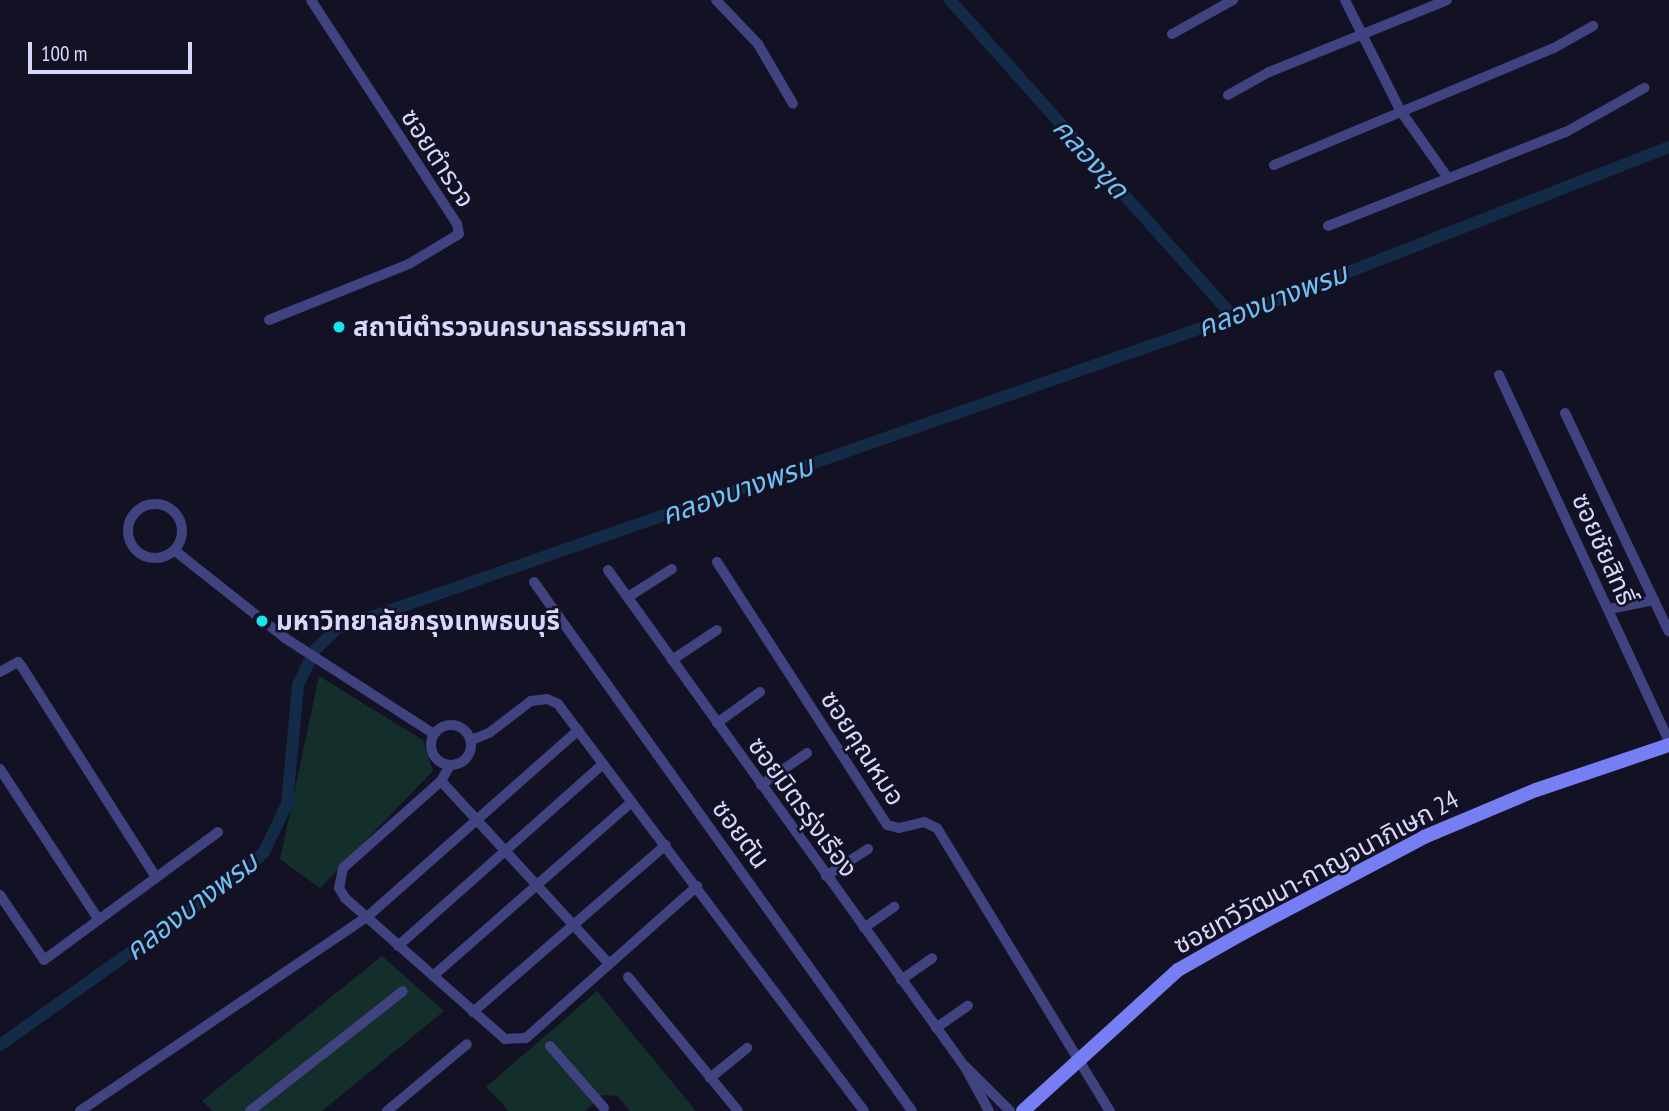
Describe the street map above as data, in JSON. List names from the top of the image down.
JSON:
{
  "streets": {
    "street": [
      "ซอยตำรวจ",
      "ซอยชัยสิทธิ์",
      "ซอยคุณหมอ",
      "ซอยมิตรรุ่งเรือง",
      "ซอยตัน",
      "ซอยทวีวัฒนา-กาญจนาภิเษก 24"
    ]
  },
  "crossings": [
    ["ซอยชัยสิทธิ์", "ซอยทวีวัฒนา-กาญจนาภิเษก 24"],
    ["ซอยคุณหมอ", "ซอยทวีวัฒนา-กาญจนาภิเษก 24"]
  ],
  "water": ["คลองขุด", "คลองบางพรม"],
  "places": ["สถานีตำรวจนครบาลธรรมศาลา", "มหาวิทยาลัยกรุงเทพธนบุรี"],
  "scale_bar": "100 m"
}
